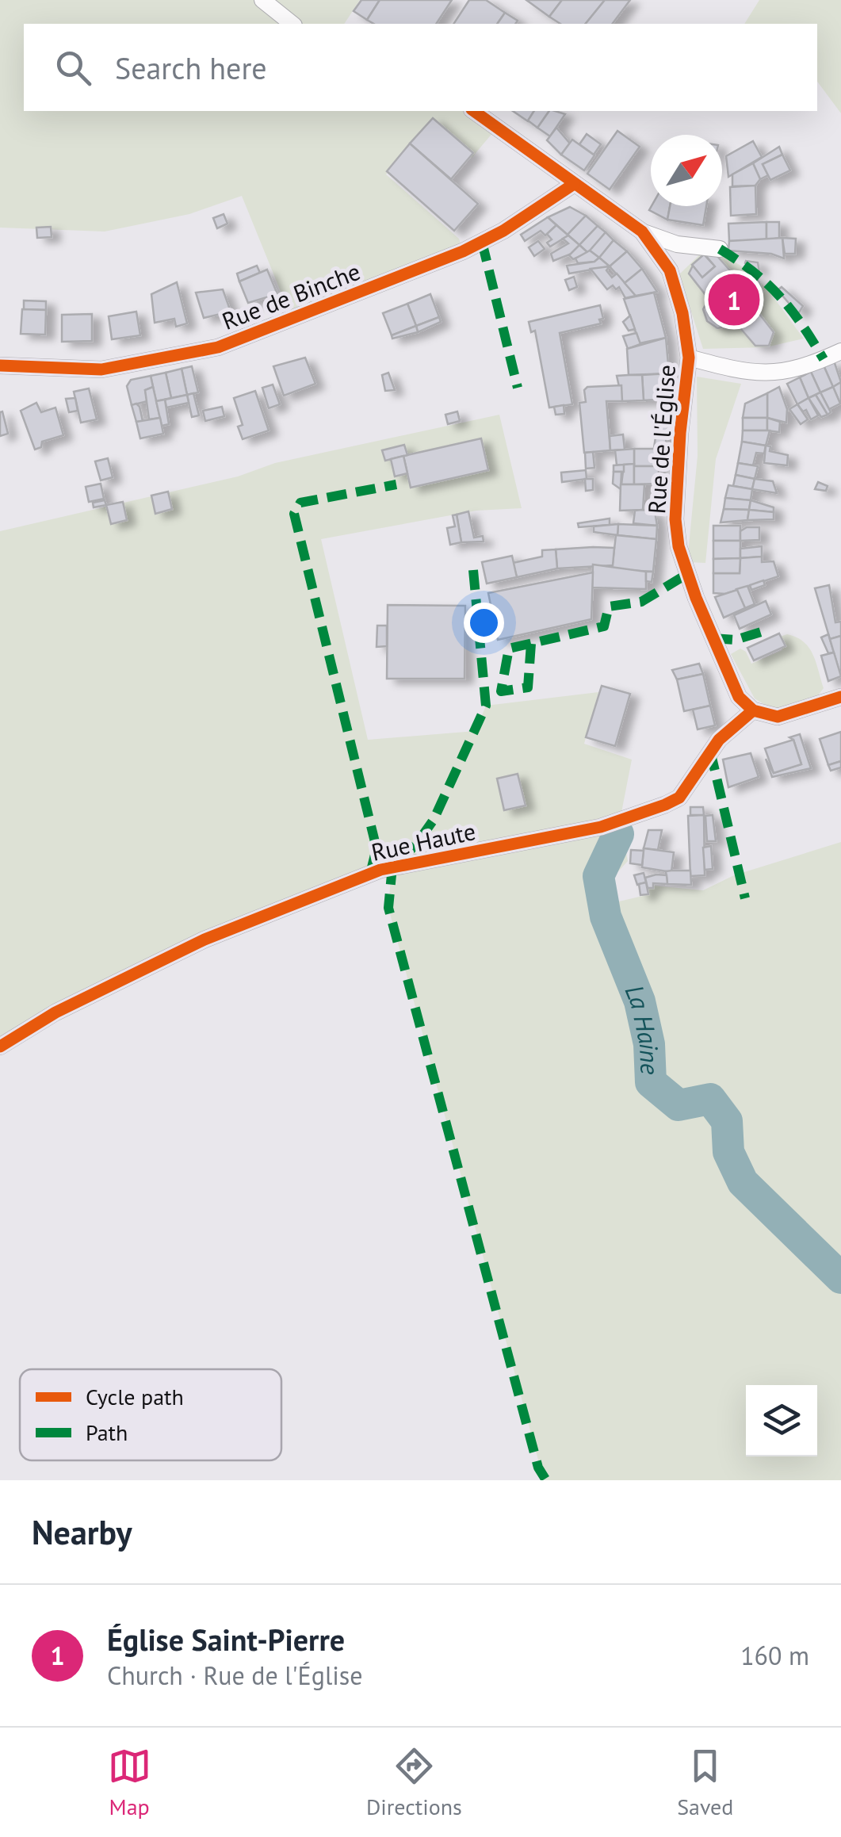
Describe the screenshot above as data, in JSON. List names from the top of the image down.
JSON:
{
  "streets": {
    "street": ["Rue de Binche", "Rue de l'Église", "Rue Haute"]
  },
  "crossings": [
    ["Rue de Binche", "Rue de l'Église"],
    ["Rue de l'Église", "Rue Haute"]
  ],
  "water": ["La Haine"],
  "legend": ["Cycle path", "Path"],
  "north": "top right",
  "page": {
    "search": "Search here",
    "pins": "1",
    "heading": "Nearby",
    "list": [
      {
        "mark": "1",
        "name": "Église Saint-Pierre",
        "note": "Church · Rue de l'Église",
        "value": "160 m"
      }
    ],
    "nav": ["Map", "Directions", "Saved"]
  }
}
